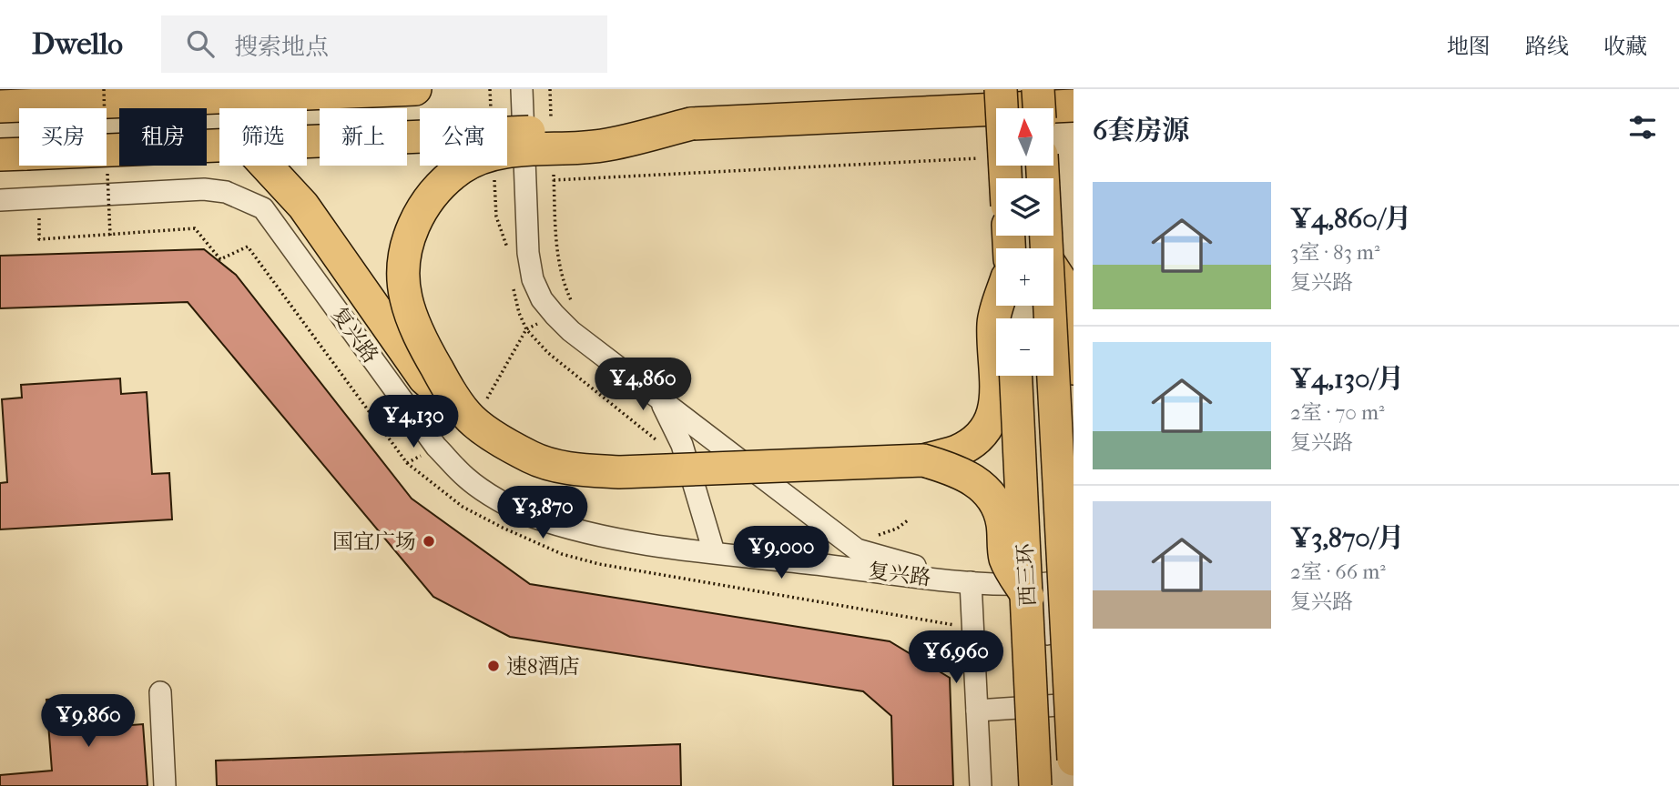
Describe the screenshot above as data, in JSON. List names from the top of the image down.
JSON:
{
  "streets": {
    "highway": ["西三环"],
    "street": ["复兴路"]
  },
  "crossings": [
    ["复兴路", "西三环"]
  ],
  "places": ["国宜广场", "速8酒店"],
  "north": "top",
  "page": {
    "header": "Dwello",
    "search": "搜索地点",
    "nav": ["地图", "路线", "收藏"],
    "heading": "6套房源",
    "map_buttons": ["+", "−"],
    "chip": [
      "买房",
      "租房",
      "筛选",
      "新上",
      "公寓"
    ],
    "list": [
      {
        "name": "¥4,860/月",
        "note": "3室 · 83 m² · 复兴路"
      },
      {
        "name": "¥4,130/月",
        "note": "2室 · 70 m² · 复兴路"
      },
      {
        "name": "¥3,870/月",
        "note": "2室 · 66 m² · 复兴路"
      }
    ],
    "price": [
      "¥4,860",
      "¥4,130",
      "¥3,870",
      "¥9,000",
      "¥6,960",
      "¥9,860"
    ]
  }
}
